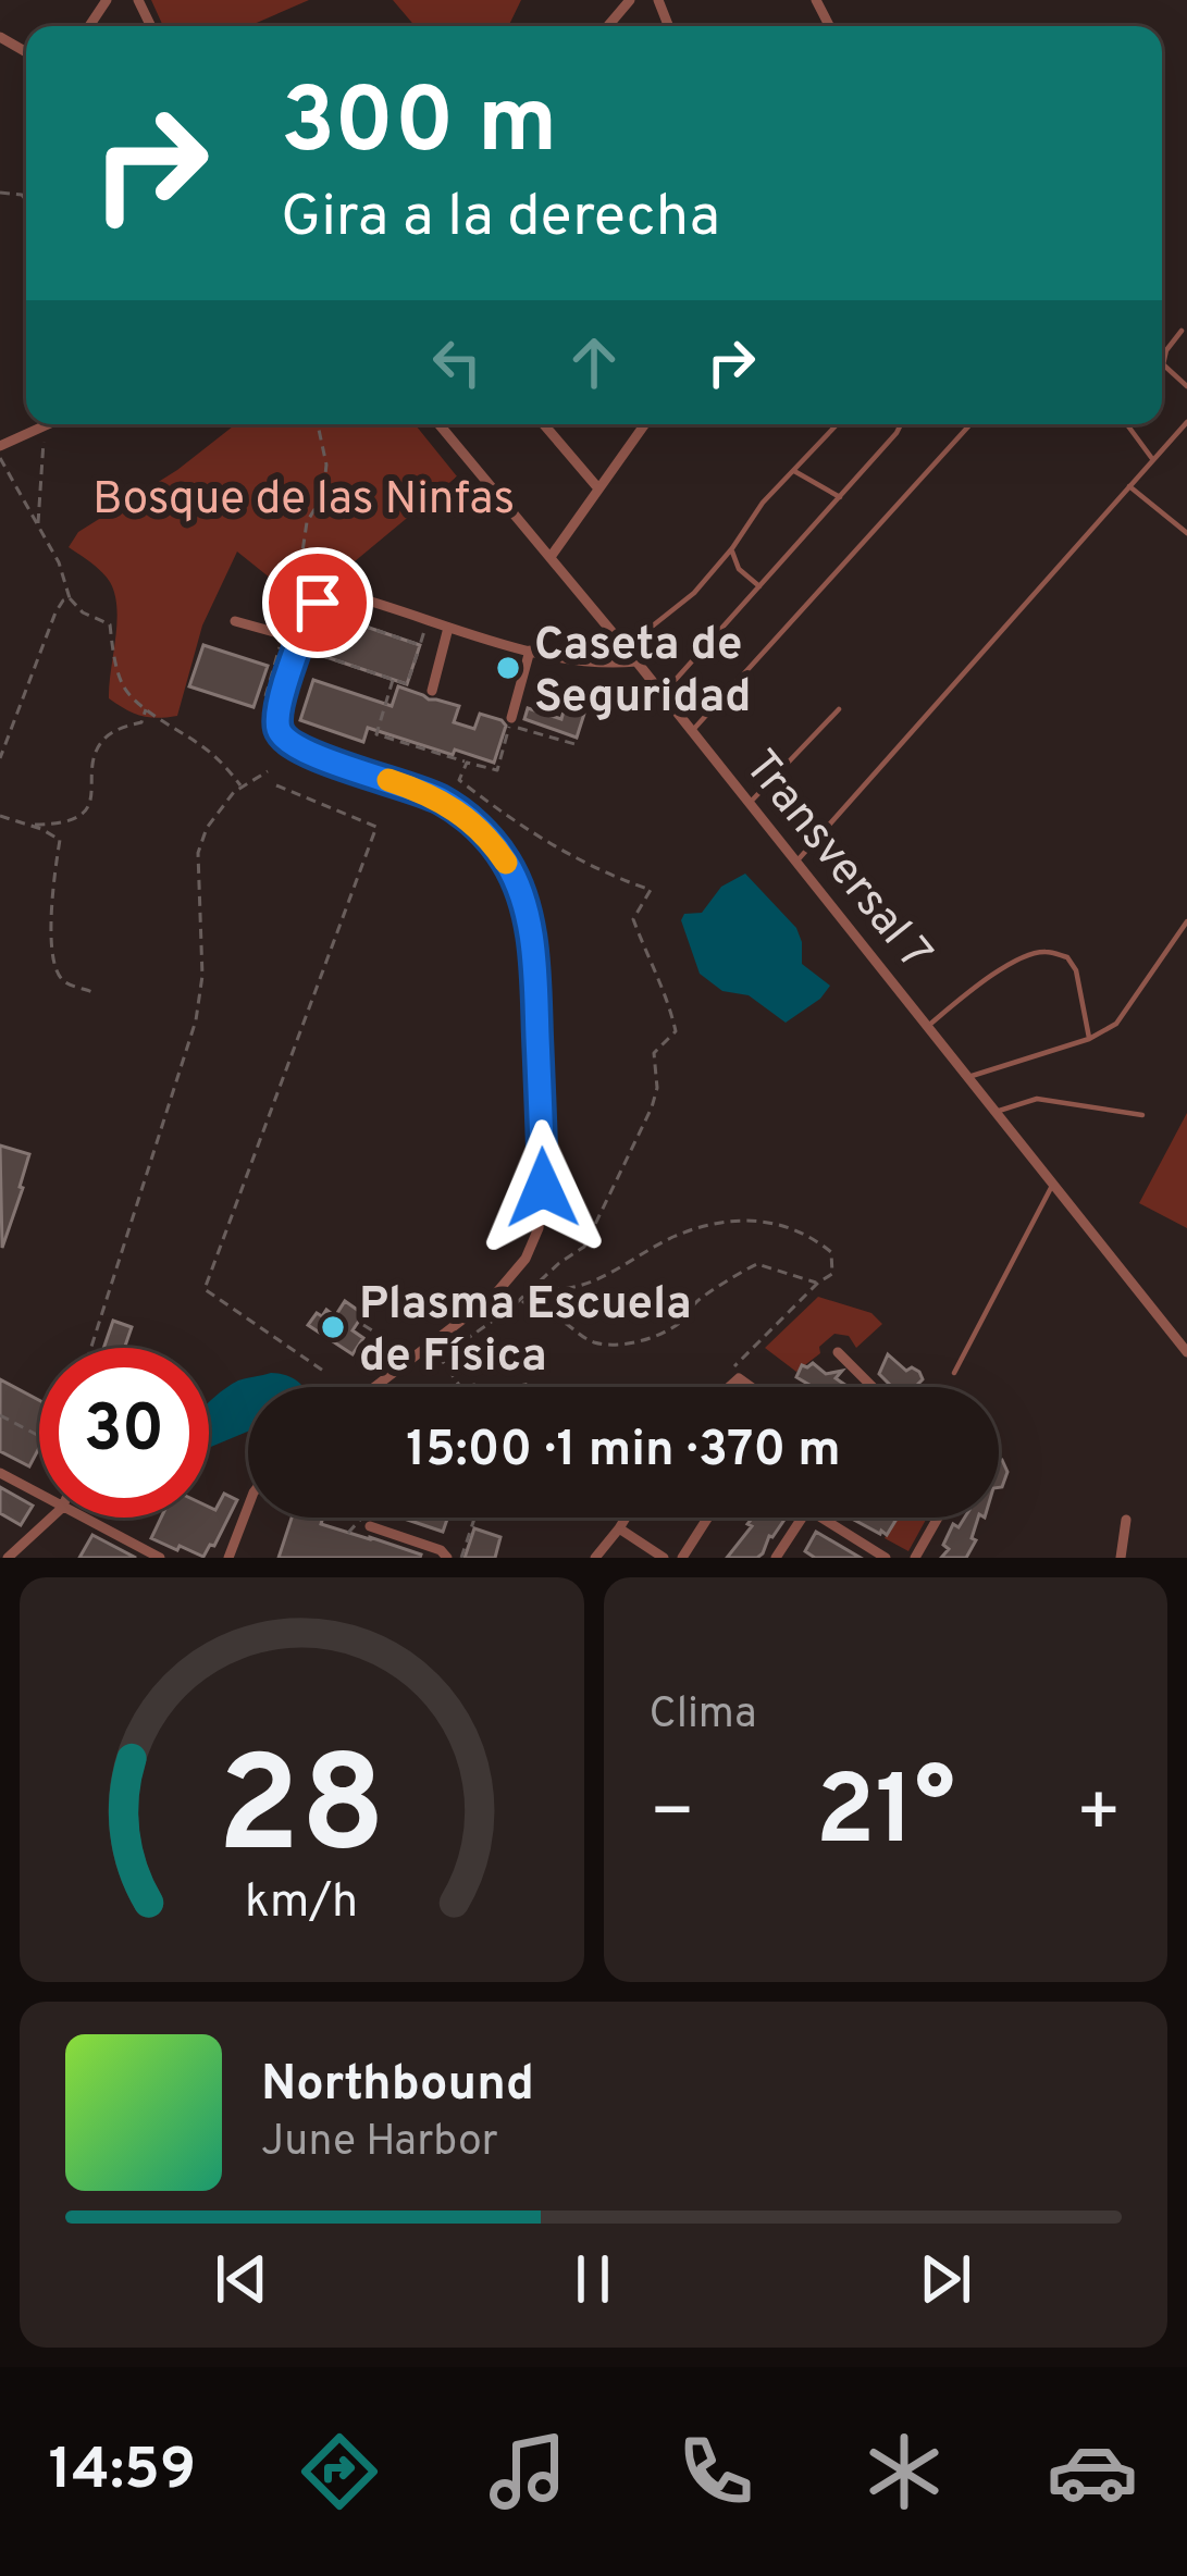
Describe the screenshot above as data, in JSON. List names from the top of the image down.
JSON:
{
  "streets": {
    "street": ["Transversal 7"]
  },
  "parks": ["Bosque de las Ninfas"],
  "places": ["Caseta de Seguridad", "Plasma Escuela de Física"],
  "page": {
    "turn": ["300 m", "Gira a la derecha"],
    "limit": "30",
    "trip": "15:00 · 1 min · 370 m",
    "tile": "Clima",
    "heat": ["−", "21°", "+"],
    "song": ["Northbound", "June Harbor"],
    "tabs": "14:59",
    "gauge": ["28", "km/h"]
  }
}
